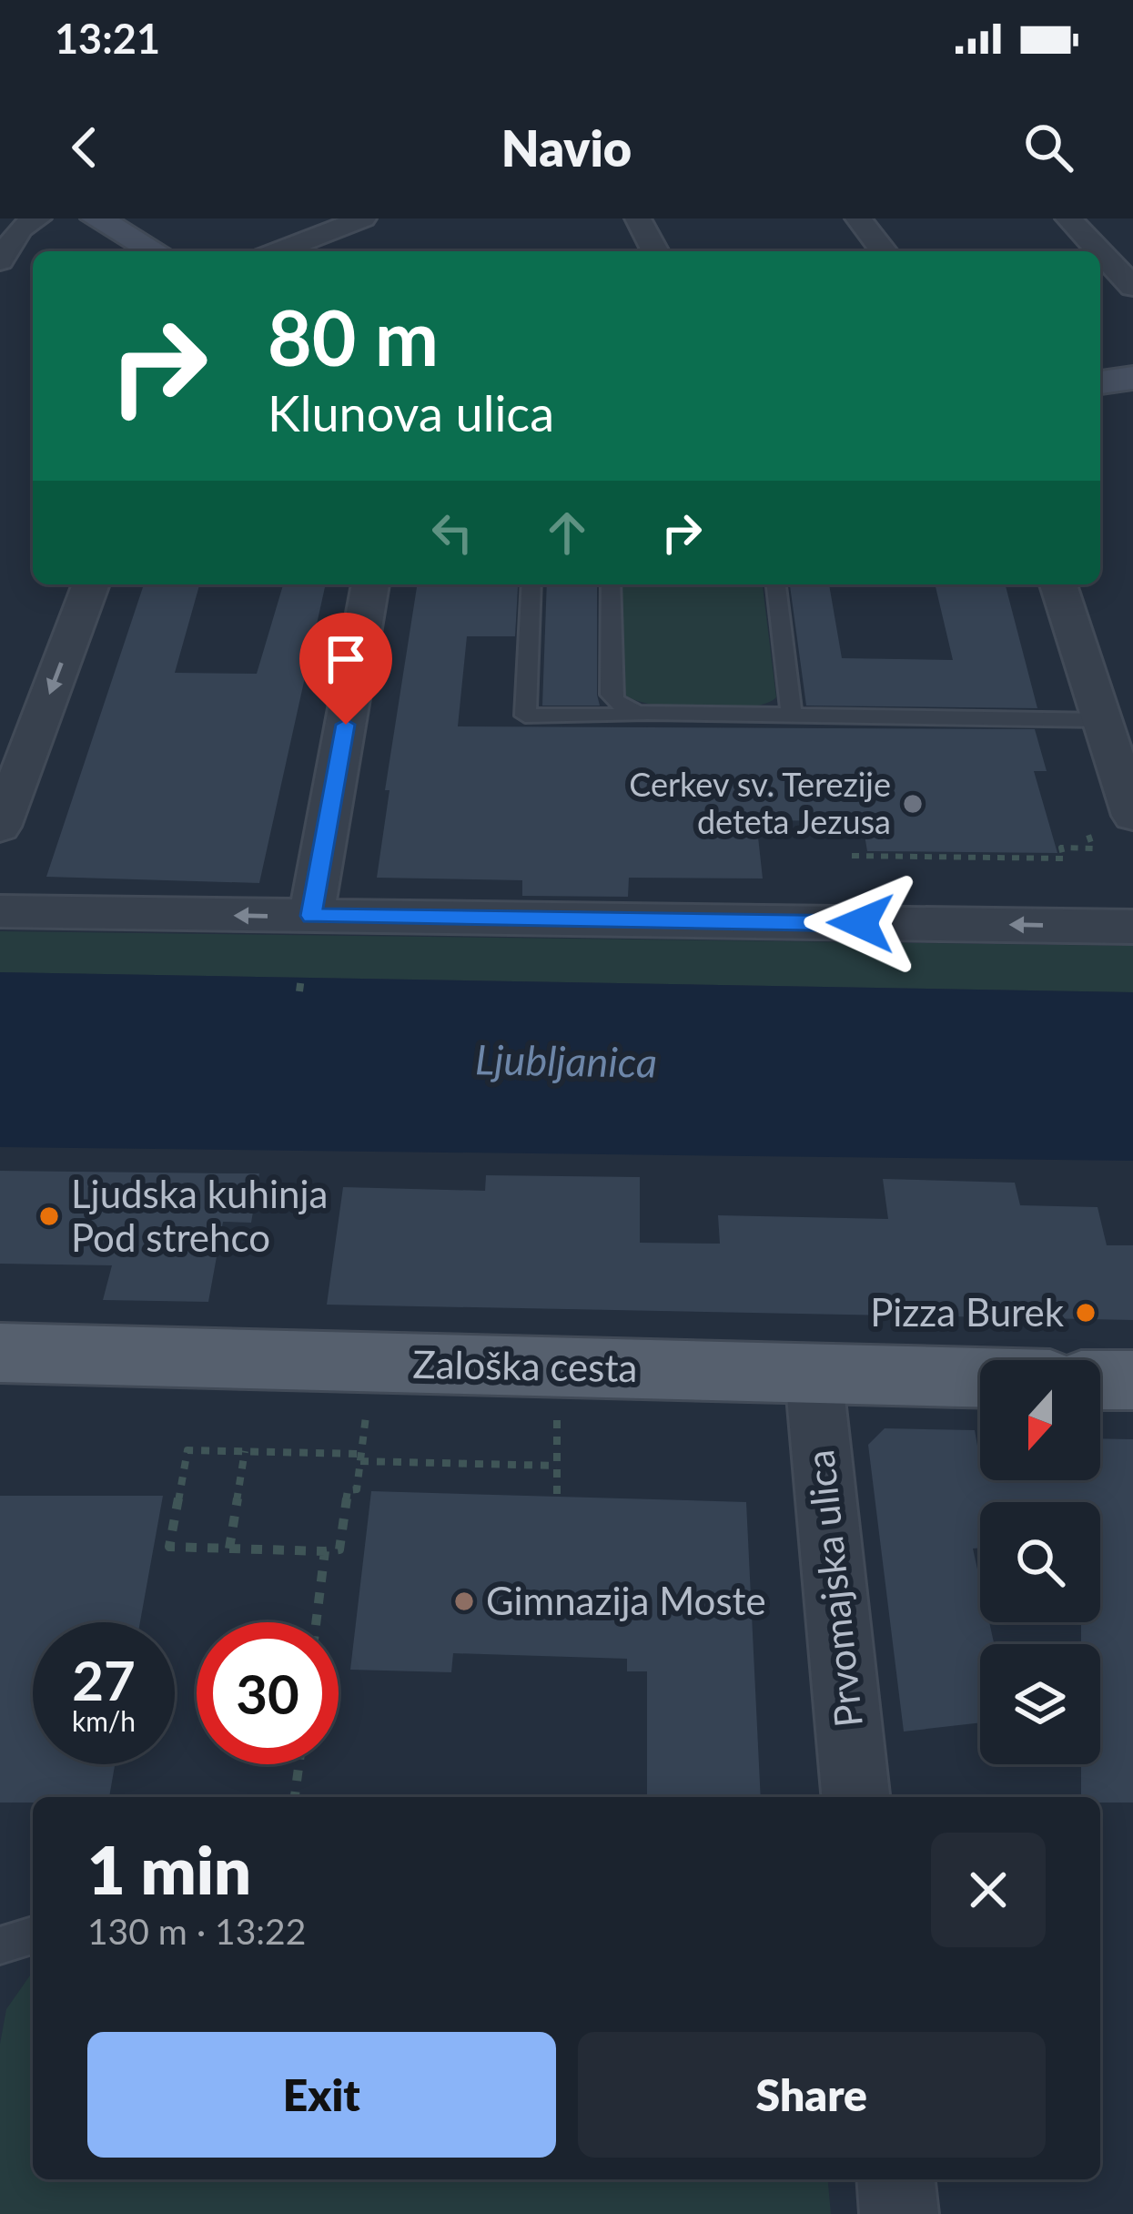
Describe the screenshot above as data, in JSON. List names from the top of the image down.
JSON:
{
  "streets": {
    "main road": ["Zaloška cesta"],
    "street": ["Prvomajska ulica"]
  },
  "crossings": [
    ["Zaloška cesta", "Prvomajska ulica"]
  ],
  "water": ["Ljubljanica"],
  "places": [
    "Cerkev sv. Terezije deteta Jezusa",
    "Ljudska kuhinja Pod strehco",
    "Pizza Burek",
    "Gimnazija Moste"
  ],
  "north": "bottom",
  "page": {
    "status": "13:21",
    "header": "Navio",
    "turn": ["80 m", "Klunova ulica"],
    "speed": "27 km/h",
    "limit": "30",
    "heading": ["1 min", "130 m · 13:22"],
    "buttons": ["Exit", "Share"]
  }
}
